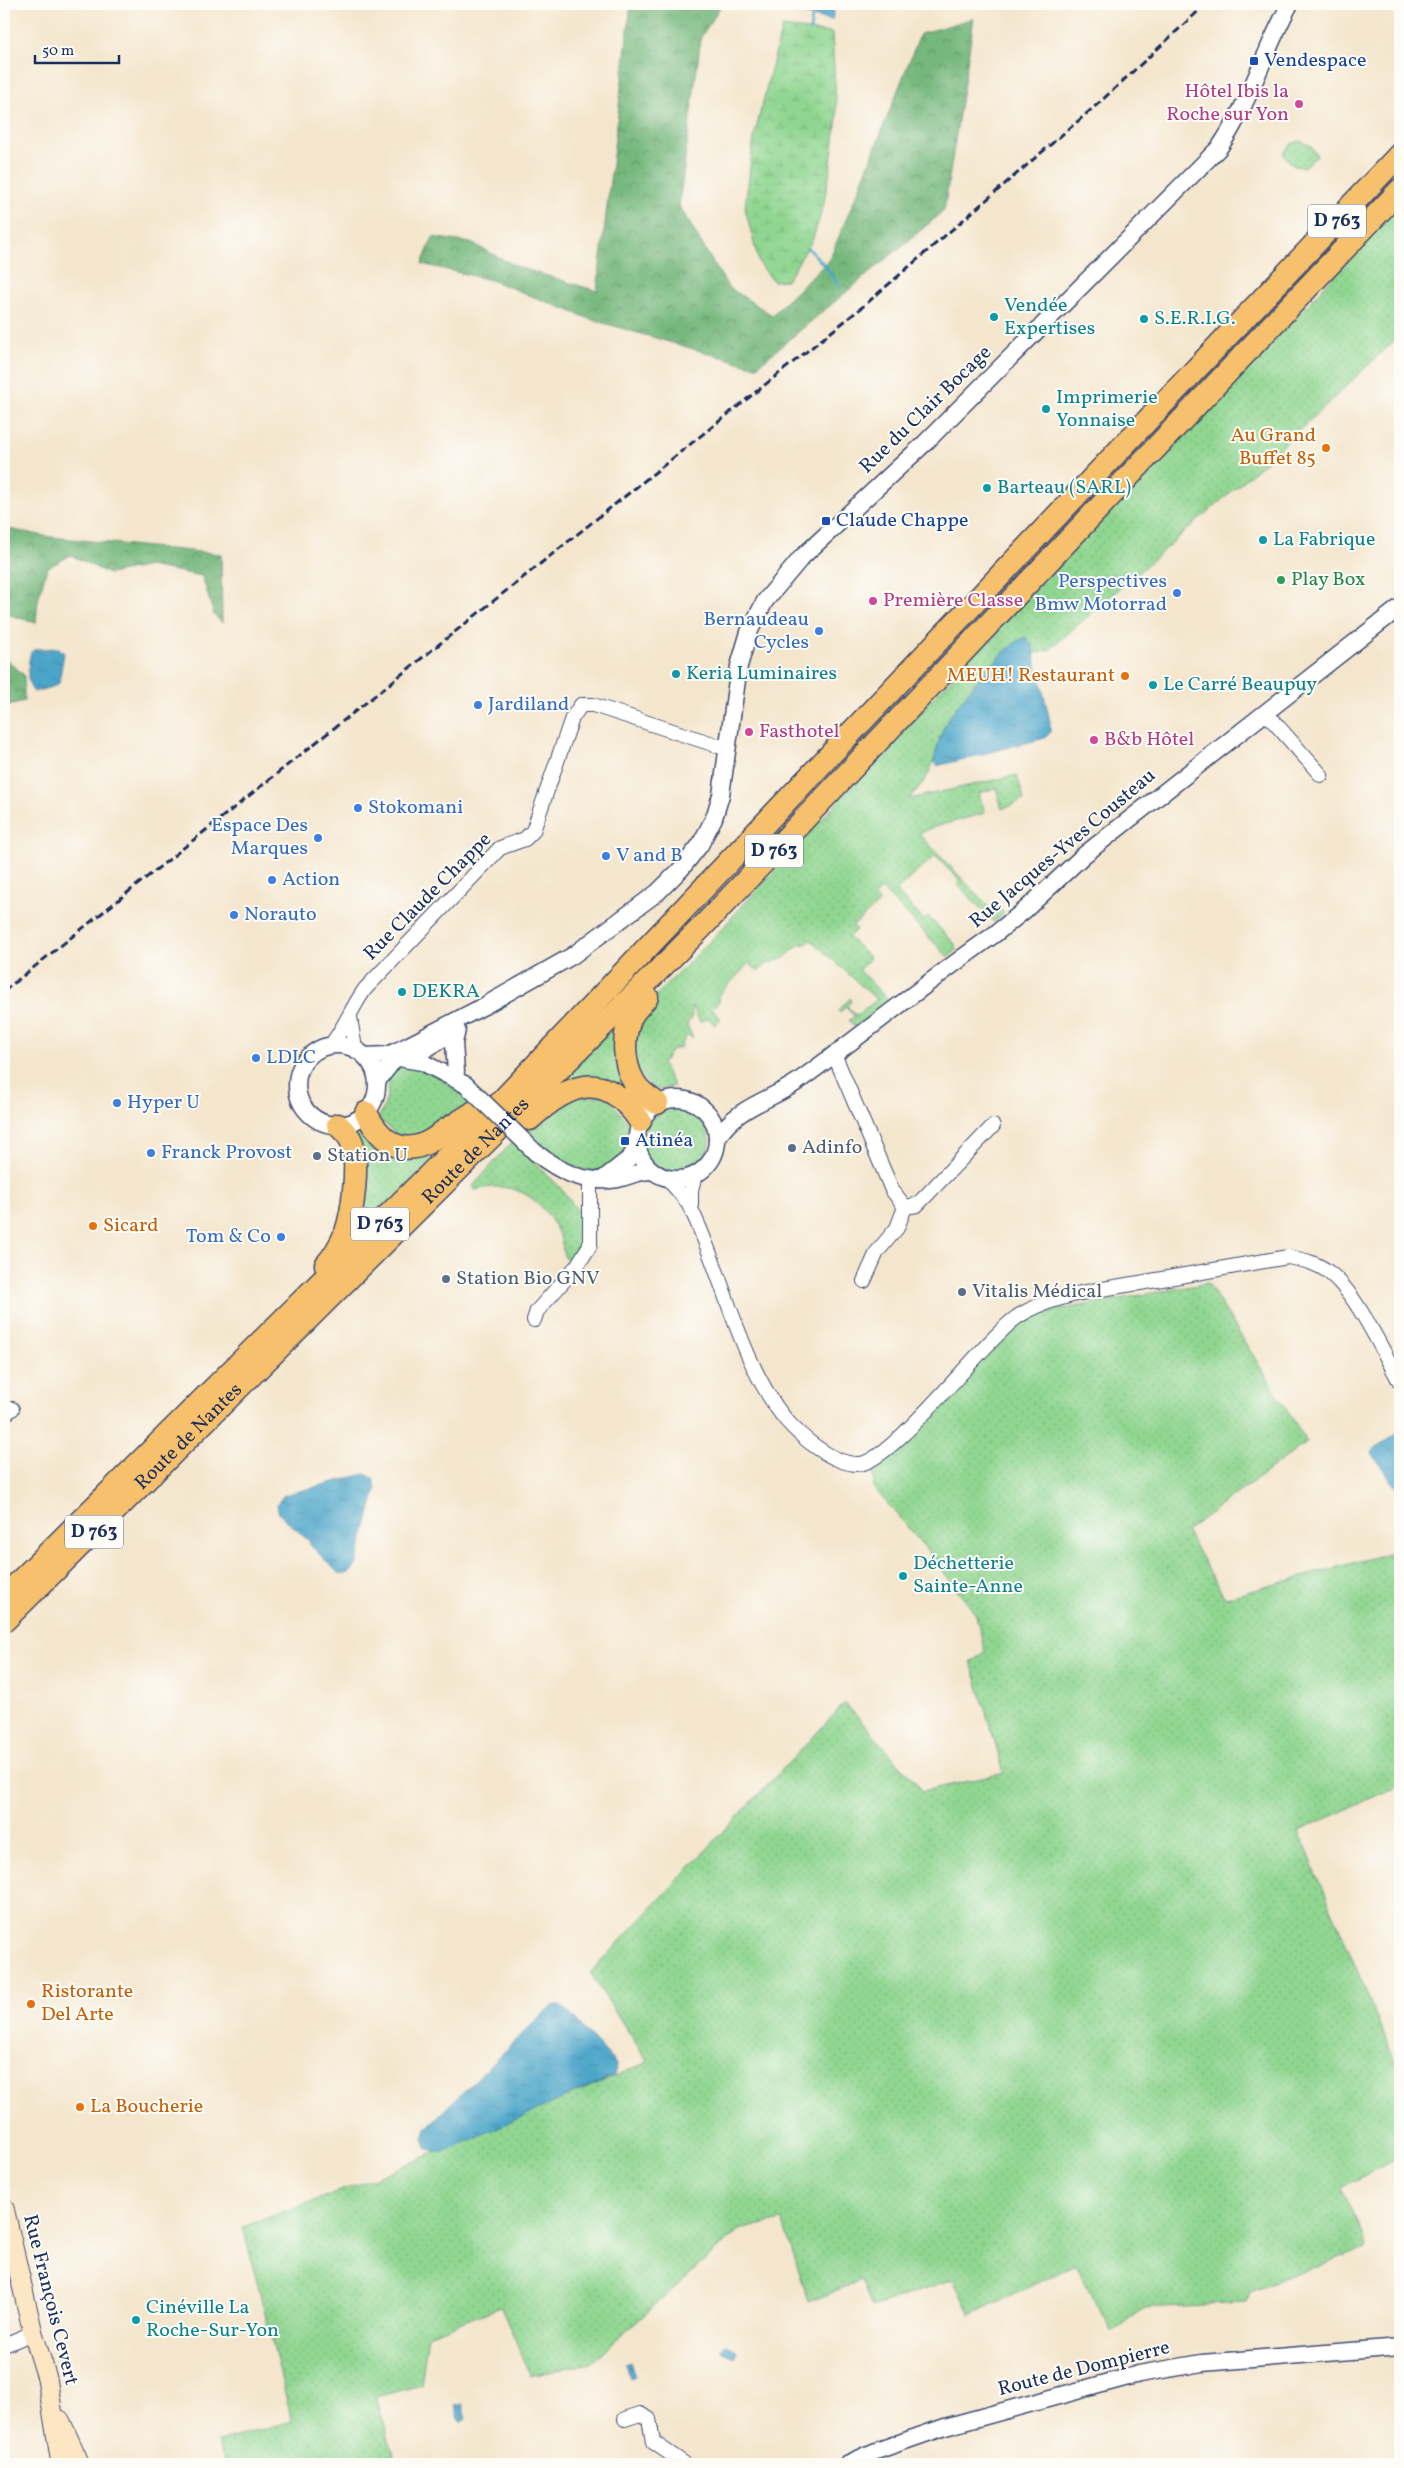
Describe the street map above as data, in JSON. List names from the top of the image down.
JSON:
{
  "streets": {
    "highway": ["D 763", "Route de Nantes"],
    "main road": ["Rue François Cevert"],
    "street": [
      "Rue du Clair Bocage",
      "Rue Jacques-Yves Cousteau",
      "Rue Claude Chappe",
      "Route de Dompierre"
    ]
  },
  "crossings": [
    ["Rue du Clair Bocage", "Rue Claude Chappe"]
  ],
  "places": {
    "transit": ["Vendespace", "Claude Chappe", "Atinéa"],
    "other": [
      "Hôtel Ibis la Roche sur Yon",
      "Vendée Expertises",
      "S.E.R.I.G.",
      "Imprimerie Yonnaise",
      "Au Grand Buffet 85",
      "Barteau (SARL)",
      "La Fabrique",
      "Play Box",
      "Perspectives Bmw Motorrad",
      "Première Classe",
      "Bernaudeau Cycles",
      "Keria Luminaires",
      "MEUH! Restaurant",
      "Le Carré Beaupuy",
      "Jardiland",
      "Fasthotel",
      "B&b Hôtel",
      "Stokomani",
      "Espace Des Marques",
      "V and B",
      "Action",
      "Norauto",
      "DEKRA",
      "LDLC",
      "Hyper U",
      "Adinfo",
      "Franck Provost",
      "Station U",
      "Sicard",
      "Tom & Co",
      "Station Bio GNV",
      "Vitalis Médical",
      "Déchetterie Sainte-Anne",
      "Ristorante Del Arte",
      "La Boucherie",
      "Cinéville La Roche-Sur-Yon"
    ]
  },
  "scale_bar": "50 m"
}
